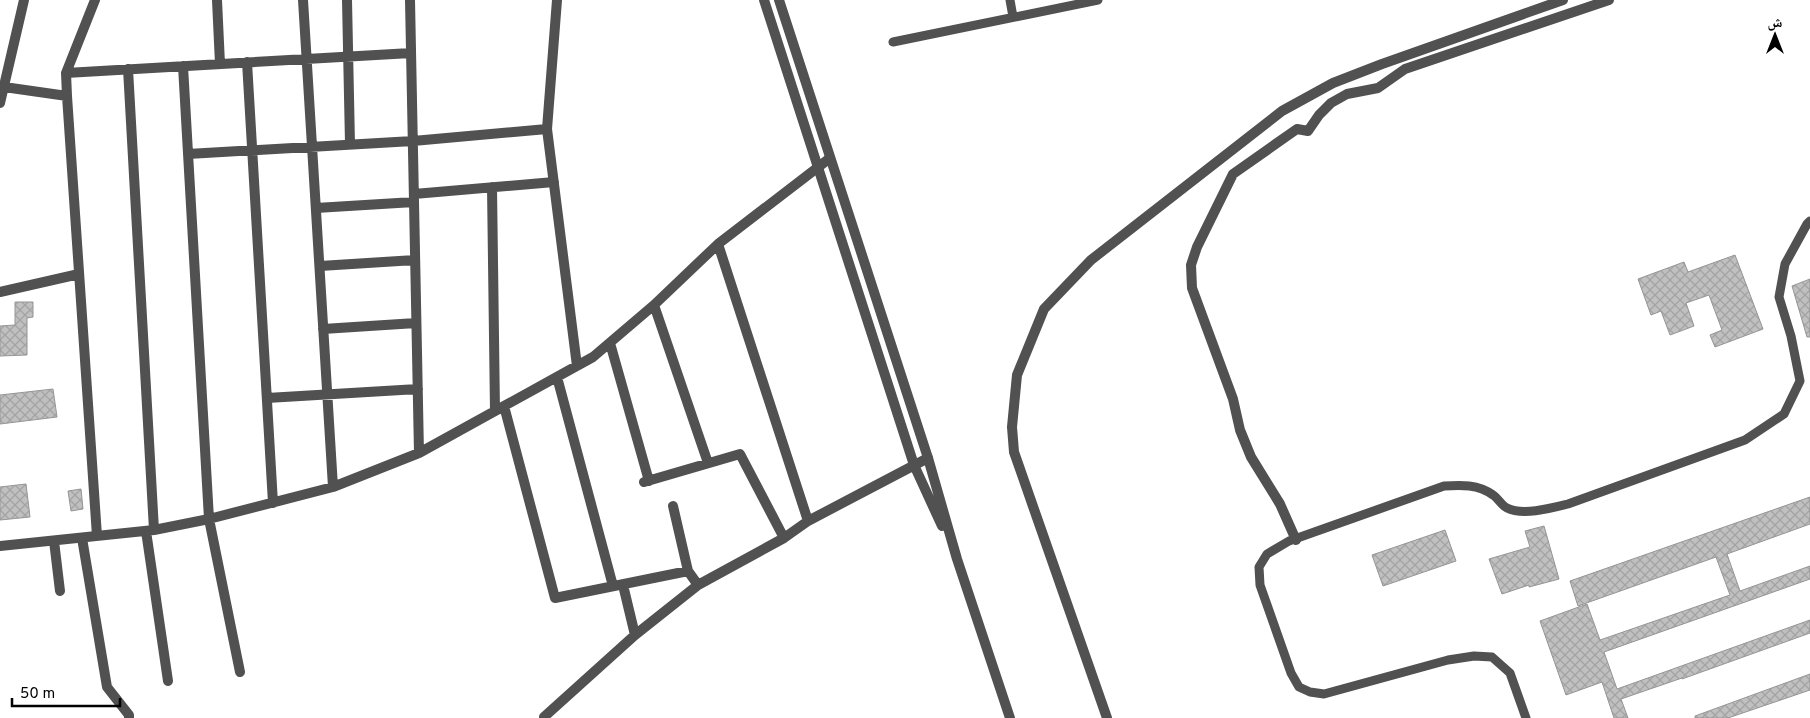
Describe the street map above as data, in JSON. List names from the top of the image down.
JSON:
{
  "scale_bar": "50 m",
  "north": "top"
}
